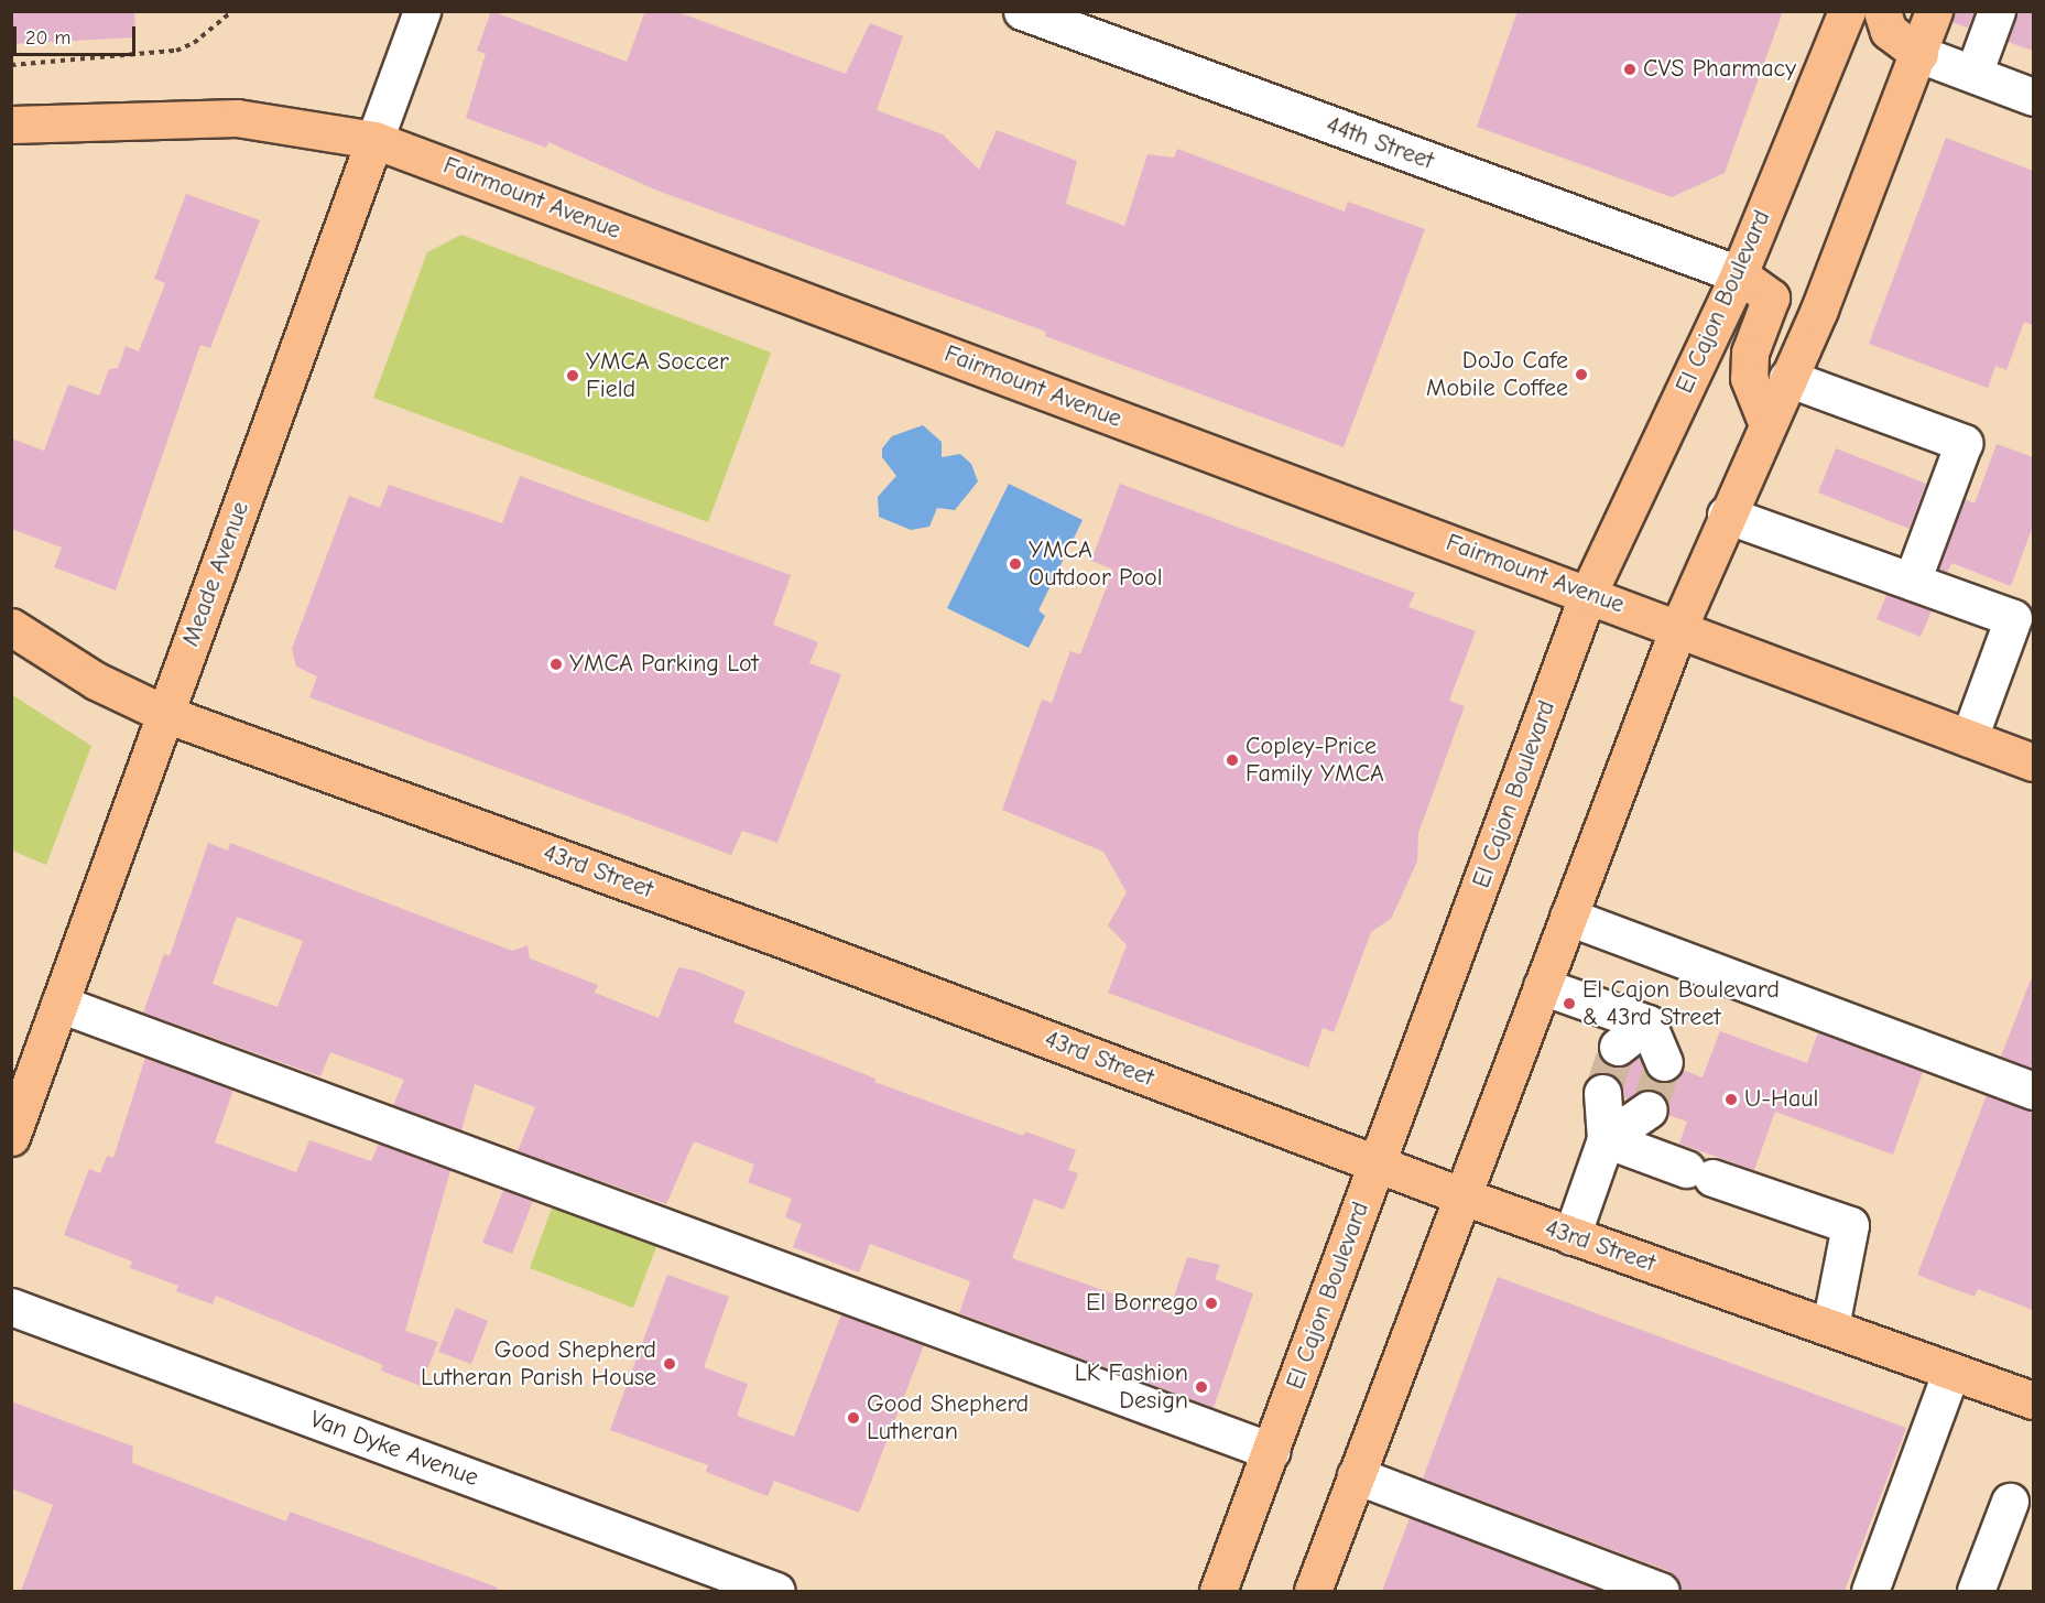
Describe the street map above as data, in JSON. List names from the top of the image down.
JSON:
{
  "streets": {
    "main road": [
      "Fairmount Avenue",
      "El Cajon Boulevard",
      "Meade Avenue",
      "43rd Street"
    ],
    "street": ["44th Street", "Van Dyke Avenue"]
  },
  "crossings": [
    ["44th Street", "El Cajon Boulevard"],
    ["Fairmount Avenue", "El Cajon Boulevard"],
    ["Fairmount Avenue", "Meade Avenue"],
    ["El Cajon Boulevard", "43rd Street"],
    ["Meade Avenue", "43rd Street"]
  ],
  "places": [
    "CVS Pharmacy",
    "DoJo Cafe Mobile Coffee",
    "YMCA Soccer Field",
    "YMCA Outdoor Pool",
    "YMCA Parking Lot",
    "Copley-Price Family YMCA",
    "El Cajon Boulevard & 43rd Street",
    "U-Haul",
    "El Borrego",
    "Good Shepherd Lutheran Parish House",
    "LK Fashion Design",
    "Good Shepherd Lutheran"
  ],
  "scale_bar": "20 m"
}
